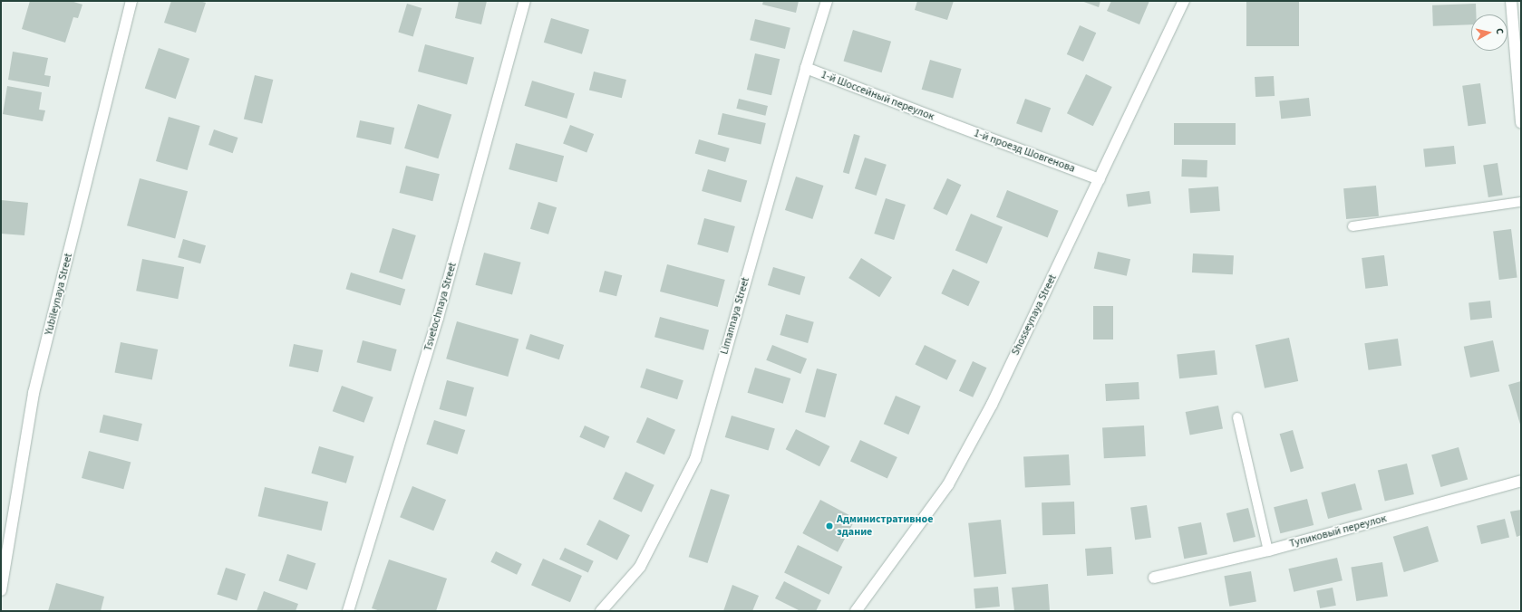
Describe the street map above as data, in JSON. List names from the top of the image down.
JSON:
{
  "streets": {
    "street": [
      "1-й Шоссейный переулок",
      "1-й проезд Шовгенова",
      "Yubileynaya Street",
      "Tsvetochnaya Street",
      "Shosseynaya Street",
      "Limannaya Street",
      "Тупиковый переулок"
    ]
  },
  "crossings": [
    ["1-й Шоссейный переулок", "1-й проезд Шовгенова"],
    ["1-й Шоссейный переулок", "Limannaya Street"],
    ["1-й проезд Шовгенова", "Shosseynaya Street"]
  ],
  "places": ["Административное здание"],
  "north": "right"
}
